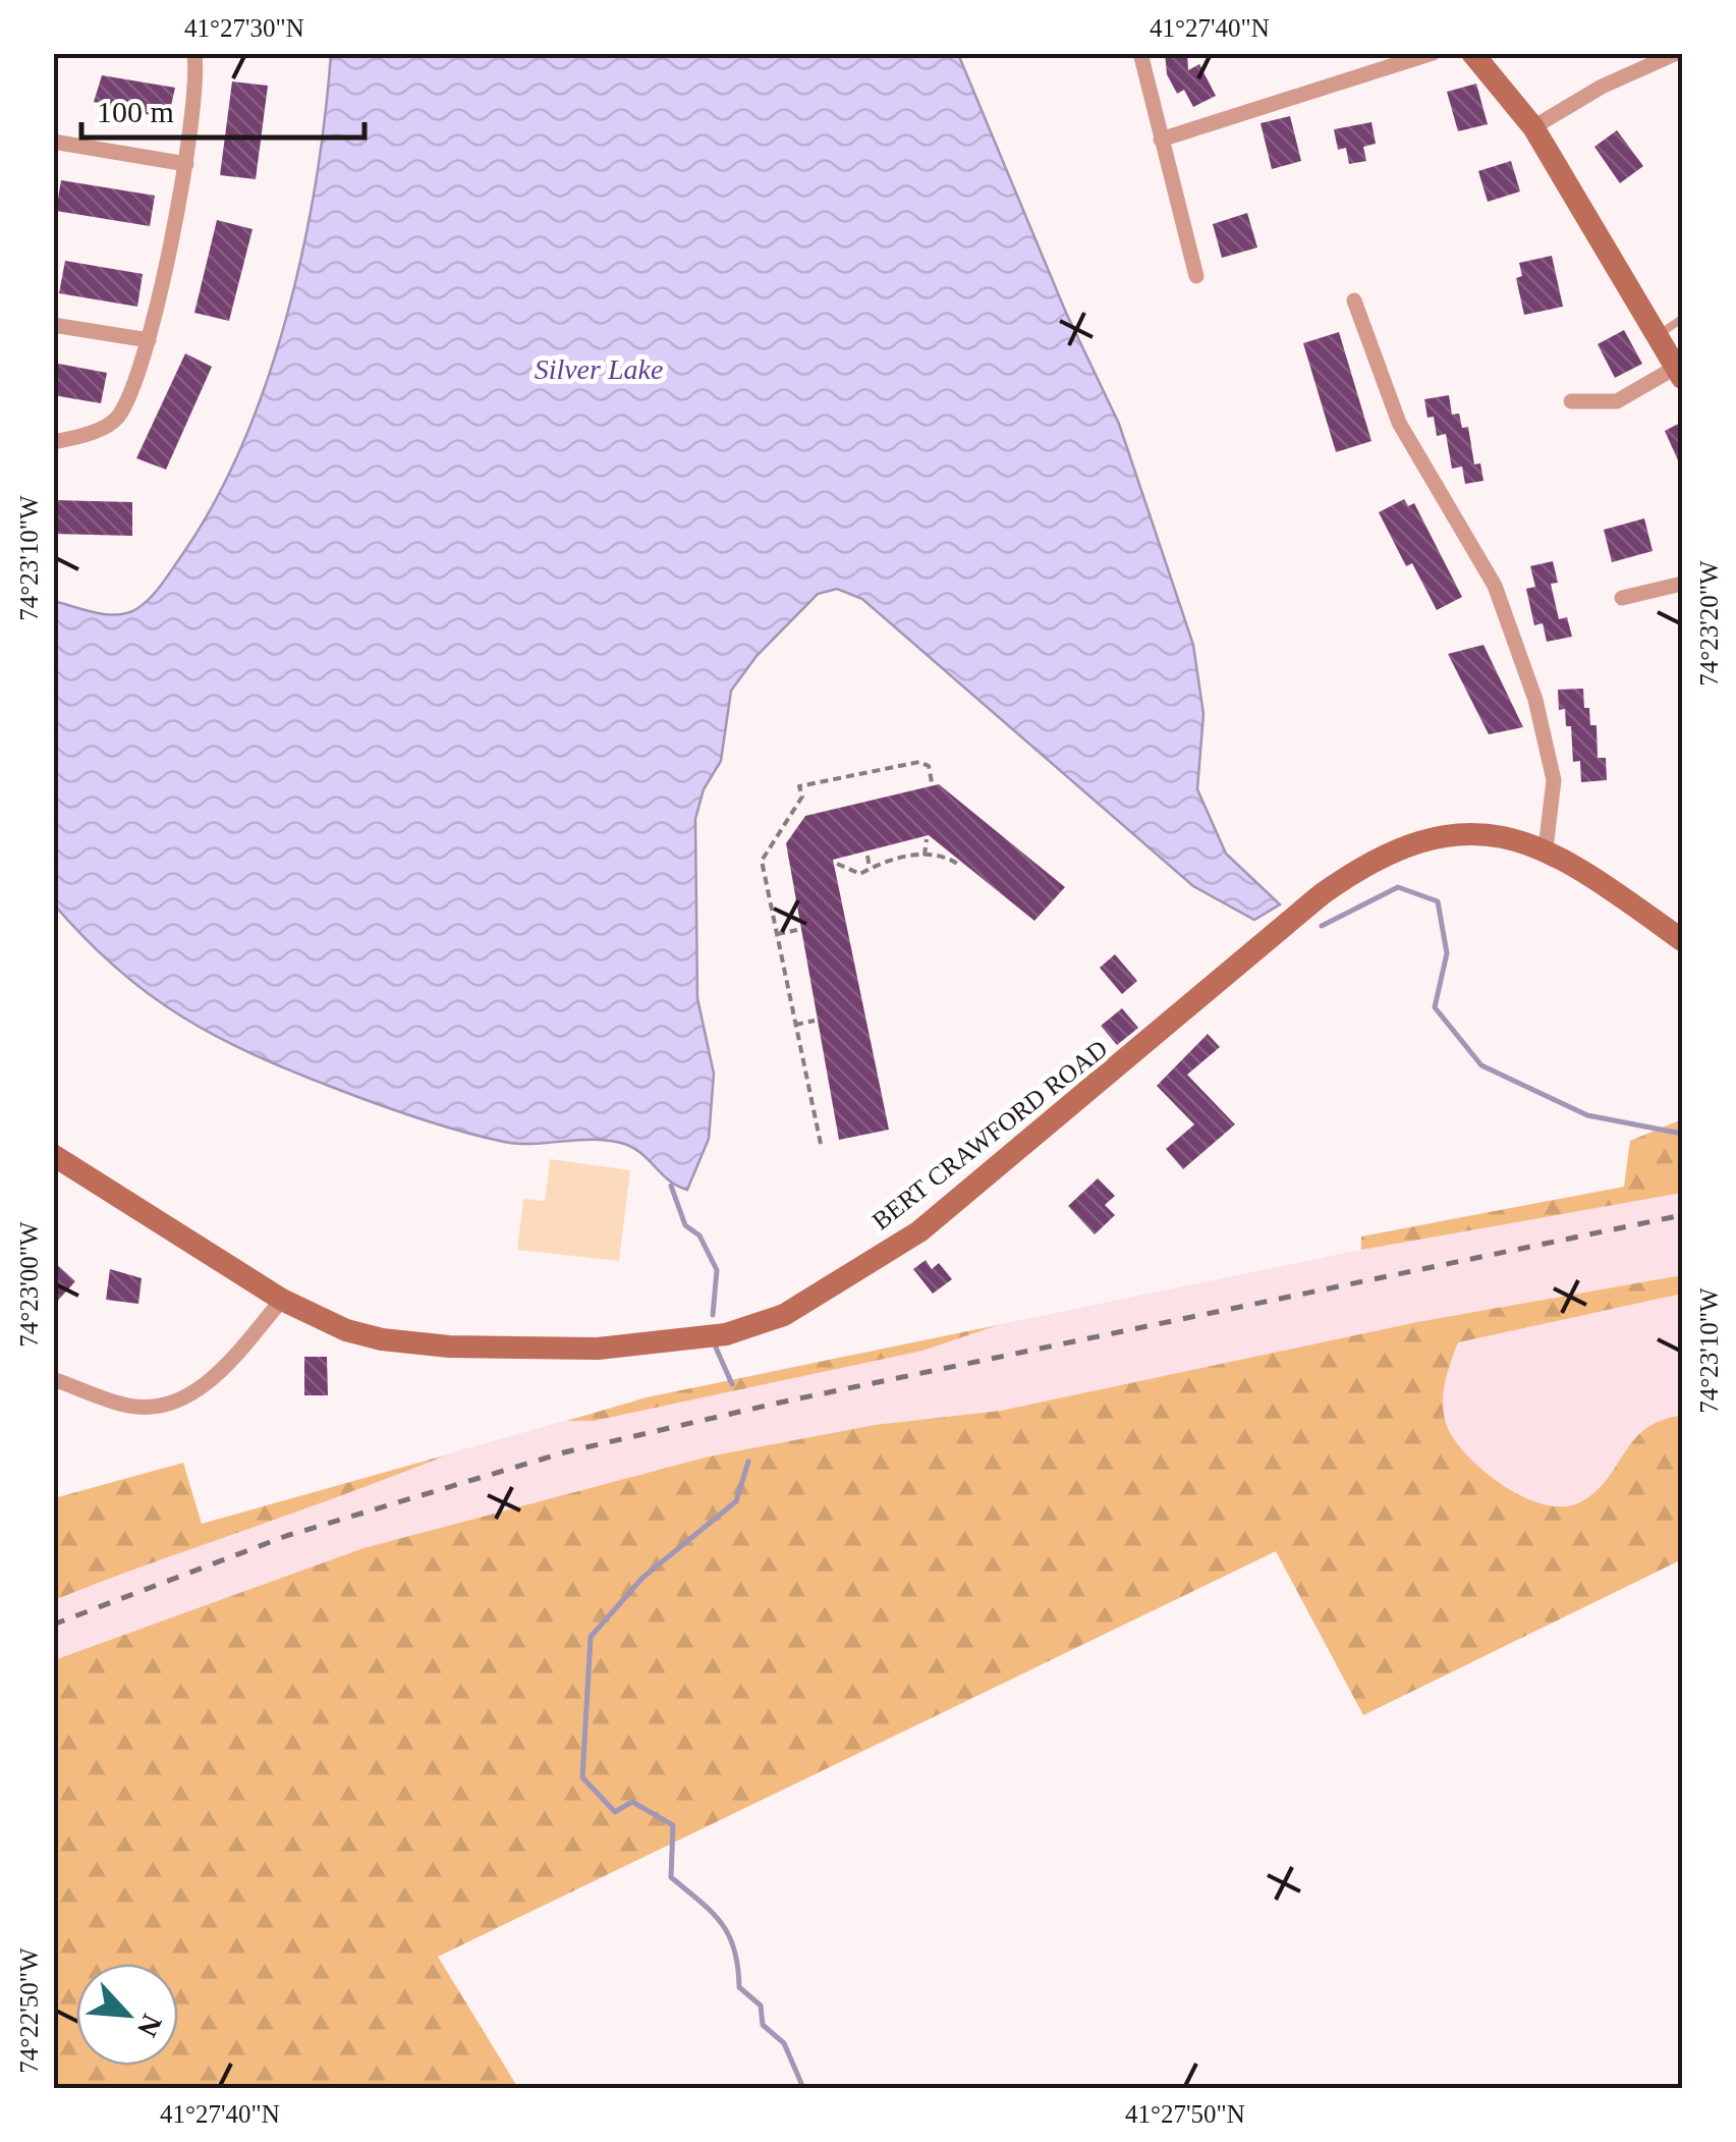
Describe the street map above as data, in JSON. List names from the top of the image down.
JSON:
{
  "streets": {
    "street": ["BERT CRAWFORD ROAD"]
  },
  "water": ["Silver Lake"],
  "scale_bar": "100 m",
  "north": "bottom right",
  "coordinates": [
    "41°27'30\"N",
    "41°27'40\"N",
    "74°23'10\"W",
    "74°23'20\"W",
    "74°23'00\"W",
    "74°22'50\"W",
    "41°27'50\"N"
  ]
}
